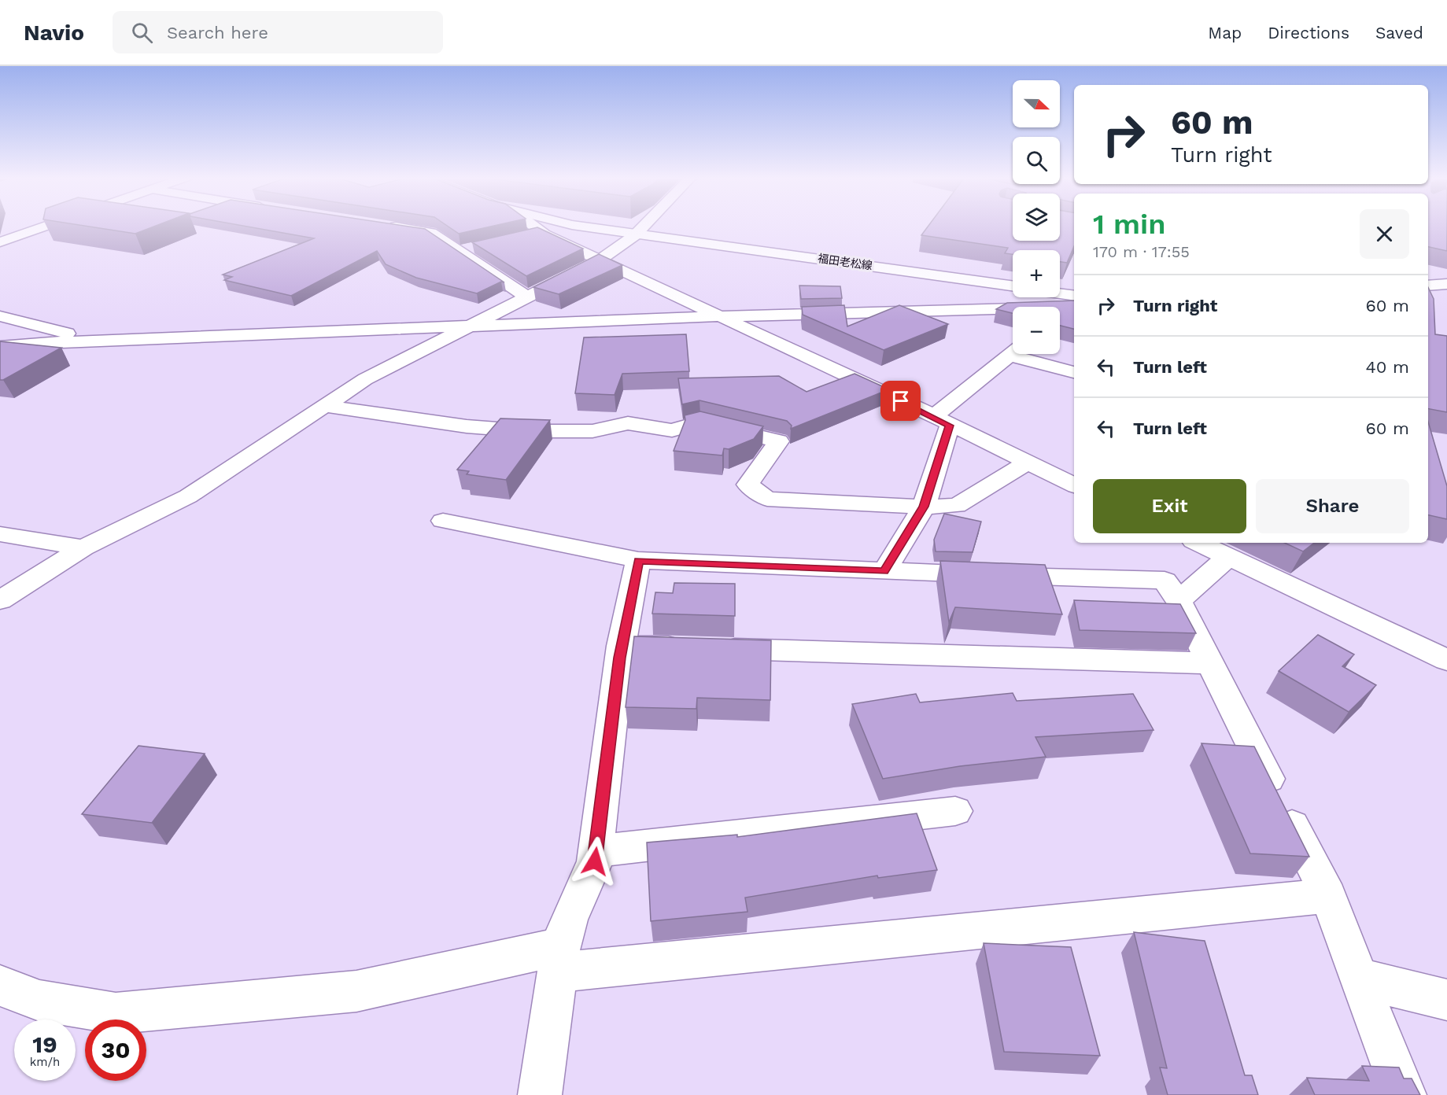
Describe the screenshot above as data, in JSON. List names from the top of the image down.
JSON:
{
  "streets": {
    "street": ["福田老松線"]
  },
  "north": "right",
  "page": {
    "header": "Navio",
    "search": "Search here",
    "nav": ["Map", "Directions", "Saved"],
    "map_buttons": ["+", "−"],
    "turn": ["60 m", "Turn right"],
    "heading": ["1 min", "170 m · 17:55"],
    "list": [
      {
        "name": "Turn right",
        "value": "60 m"
      },
      {
        "name": "Turn left",
        "value": "40 m"
      },
      {
        "name": "Turn left",
        "value": "60 m"
      }
    ],
    "buttons": ["Exit", "Share"],
    "speed": "19 km/h",
    "limit": "30"
  }
}
